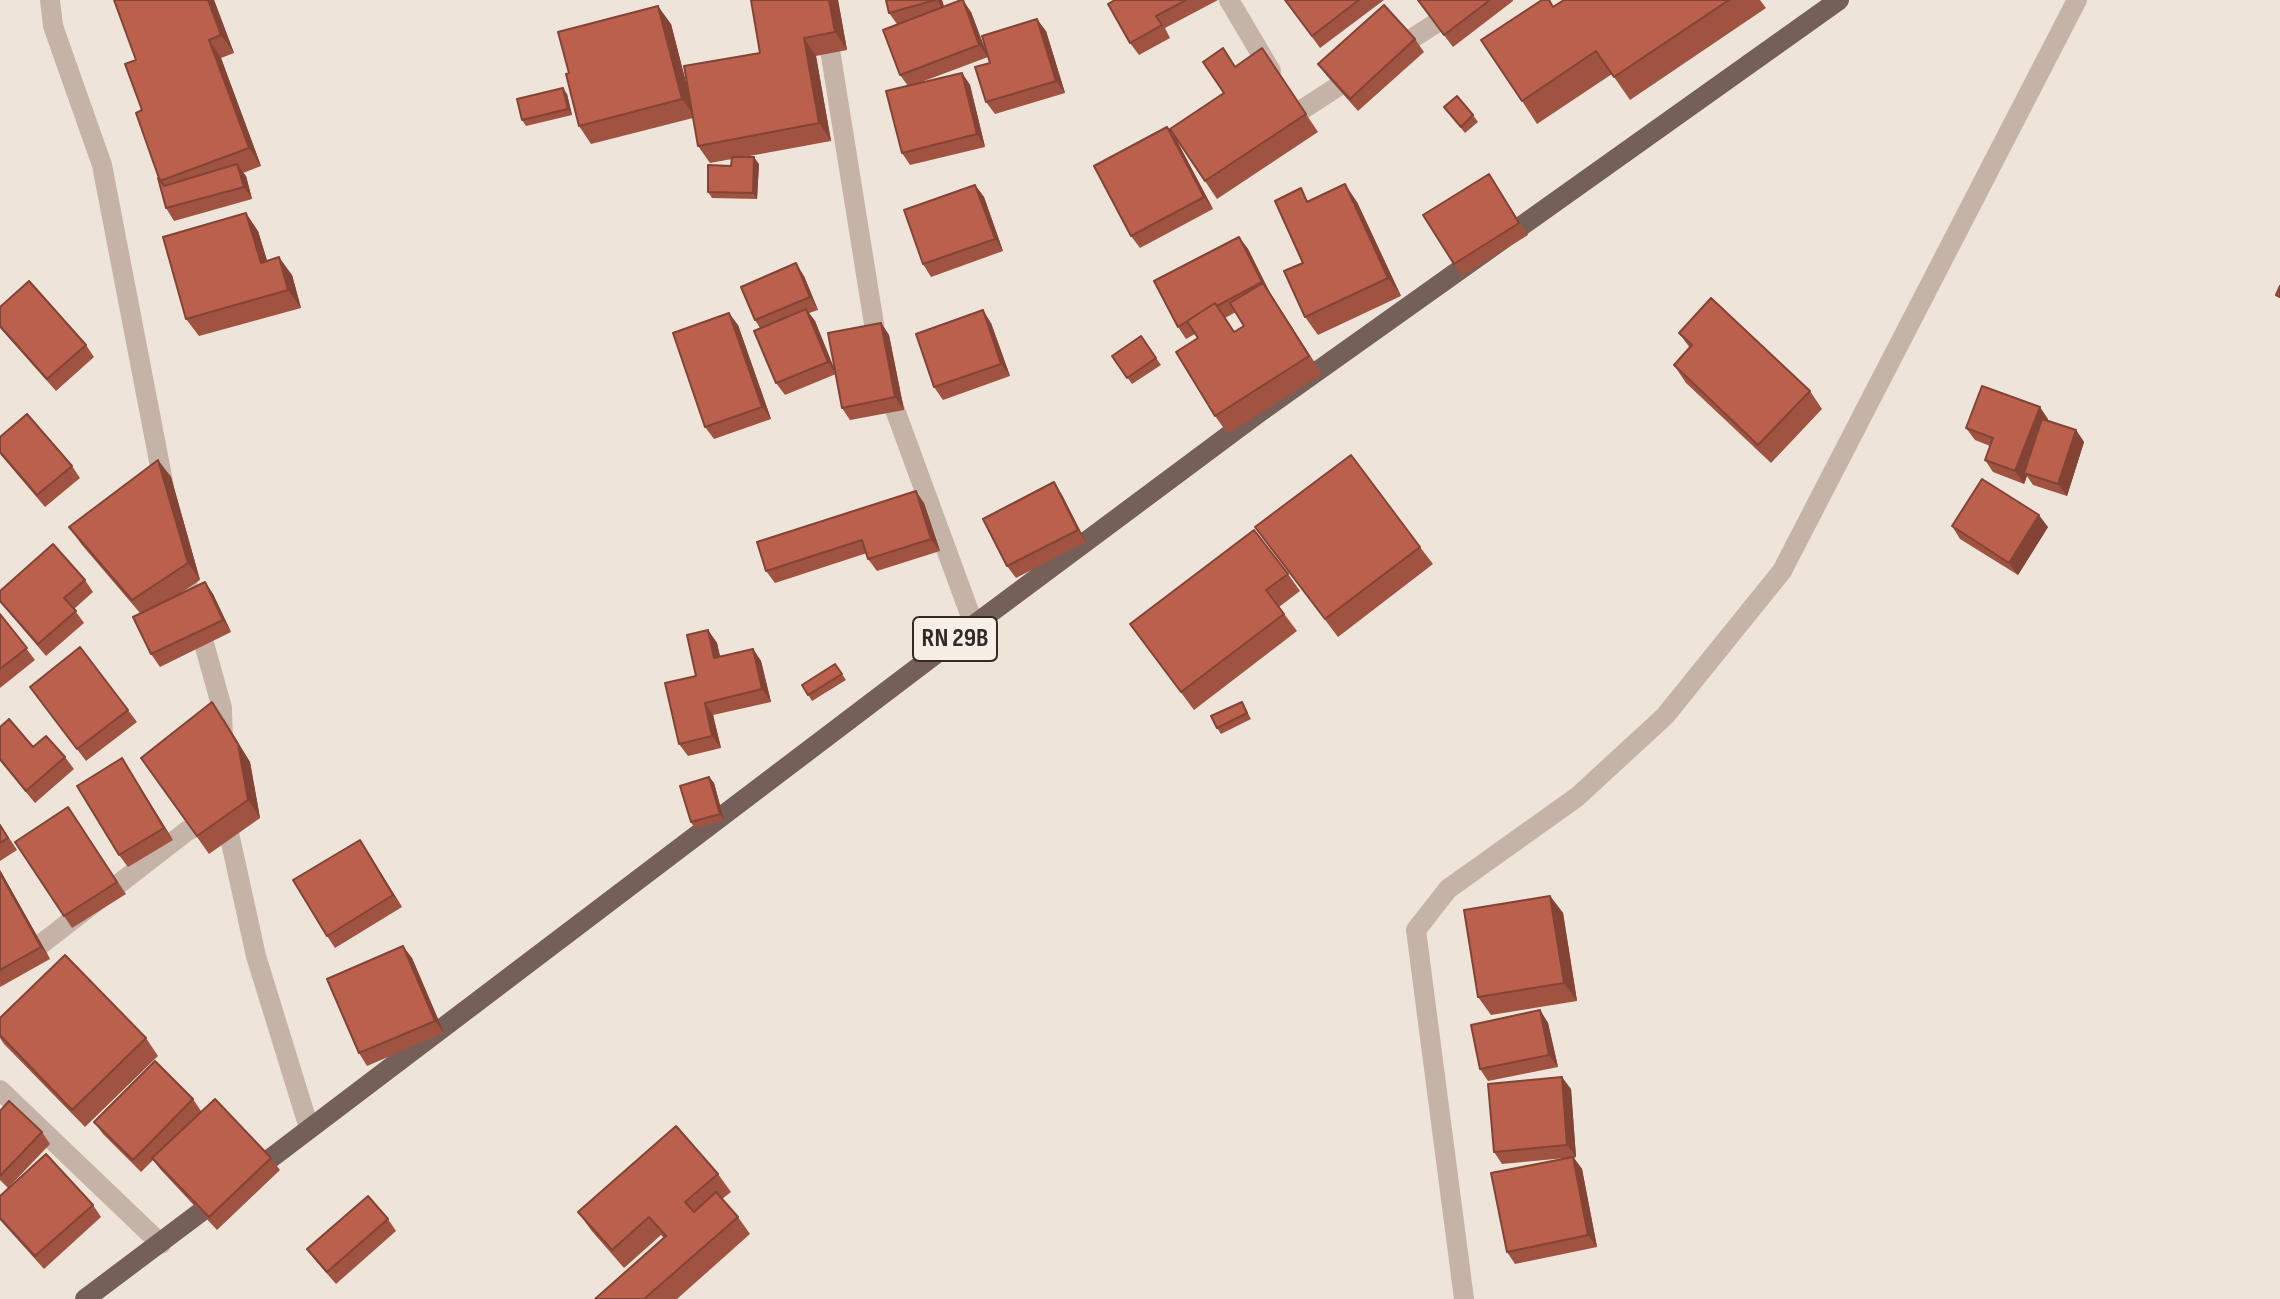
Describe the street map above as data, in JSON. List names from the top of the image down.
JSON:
{
  "streets": {
    "main road": ["RN 29B"]
  }
}
